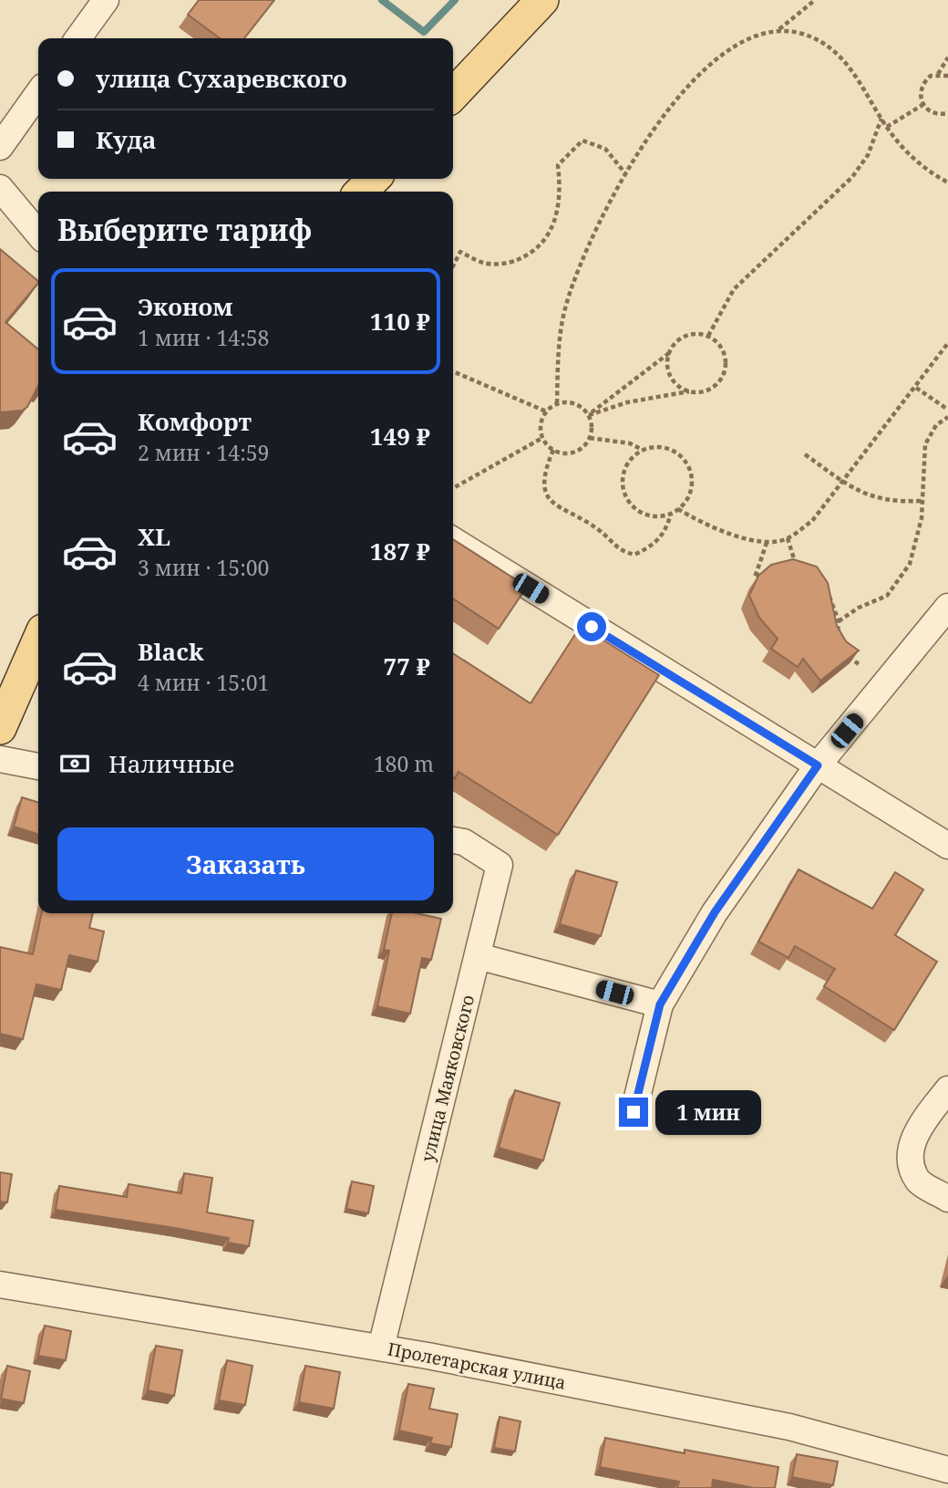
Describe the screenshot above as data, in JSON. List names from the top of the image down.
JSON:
{
  "streets": {
    "street": ["улица Маяковского", "Пролетарская улица"]
  },
  "crossings": [
    ["улица Маяковского", "Пролетарская улица"]
  ],
  "page": {
    "banner": ["улица Сухаревского", "Куда"],
    "heading": "Выберите тариф",
    "list": [
      {
        "name": "Эконом",
        "note": "1 мин · 14:58",
        "value": "110 ₽"
      },
      {
        "name": "Комфорт",
        "note": "2 мин · 14:59",
        "value": "149 ₽"
      },
      {
        "name": "XL",
        "note": "3 мин · 15:00",
        "value": "187 ₽"
      },
      {
        "name": "Black",
        "note": "4 мин · 15:01",
        "value": "77 ₽"
      }
    ],
    "pay": ["Наличные", "180 m"],
    "buttons": "Заказать",
    "bubble": "1 мин"
  }
}
